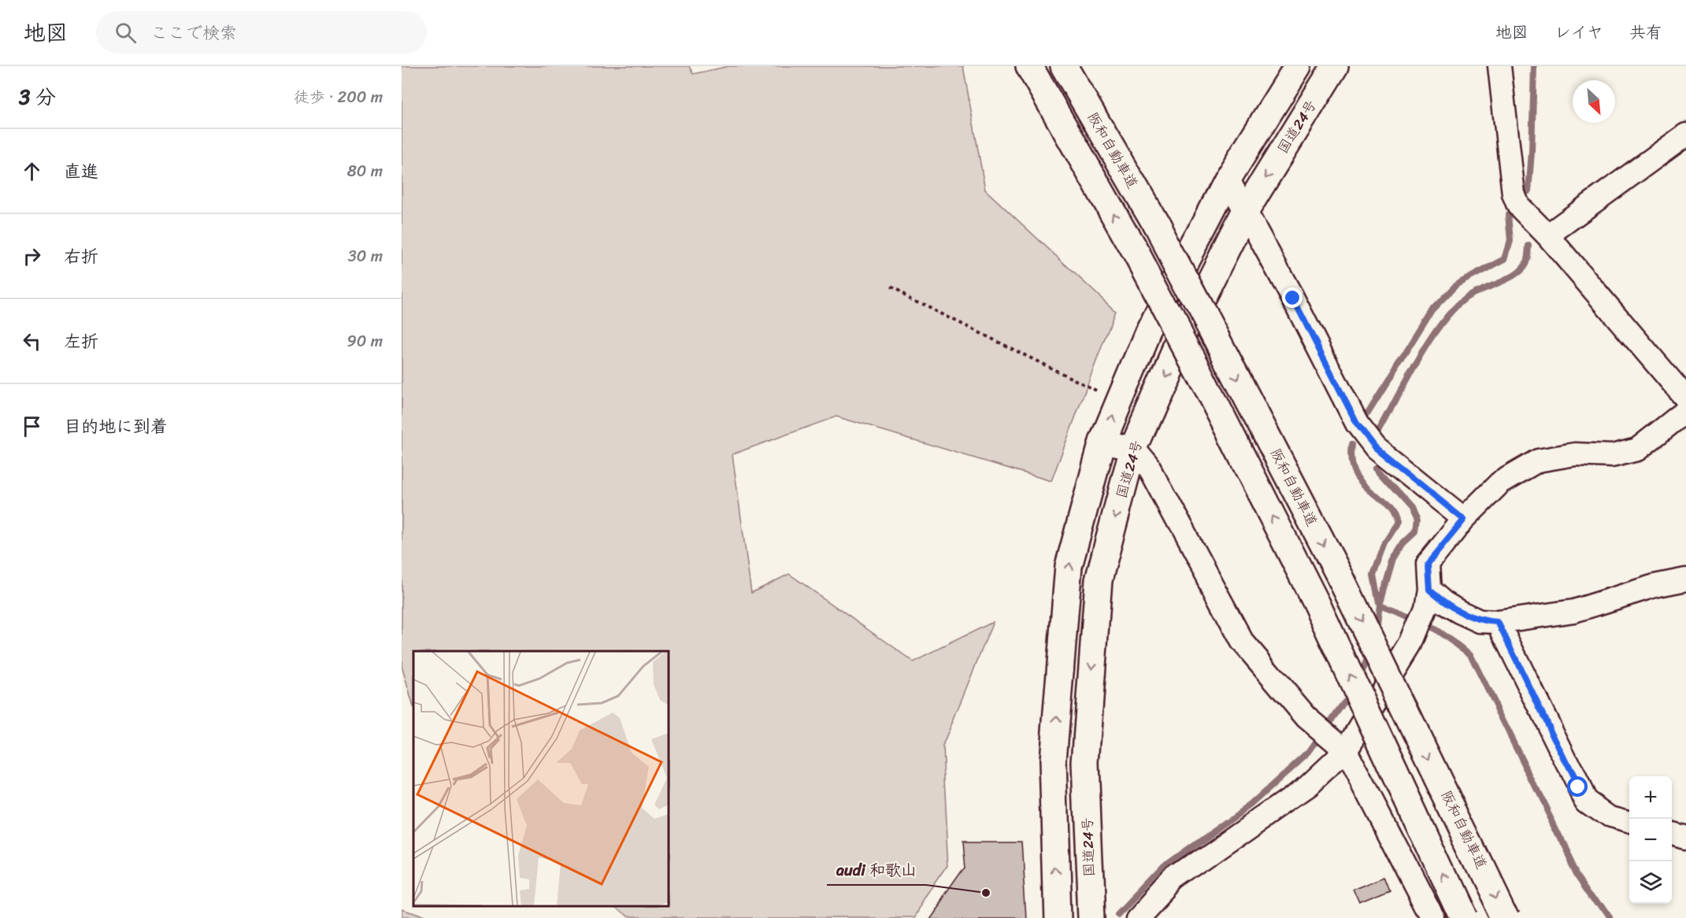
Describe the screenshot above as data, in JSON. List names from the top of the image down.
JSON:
{
  "streets": {
    "highway": ["国道24号", "阪和自動車道"]
  },
  "places": ["audi 和歌山"],
  "north": "bottom right",
  "page": {
    "header": "地図",
    "search": "ここで検索",
    "nav": ["地図", "レイヤ", "共有"],
    "heading": ["3 分", "徒歩 · 200 m"],
    "list": [
      ["直進", "80 m"],
      ["右折", "30 m"],
      ["左折", "90 m"],
      "目的地に到着"
    ],
    "map_buttons": ["+", "−"]
  }
}
